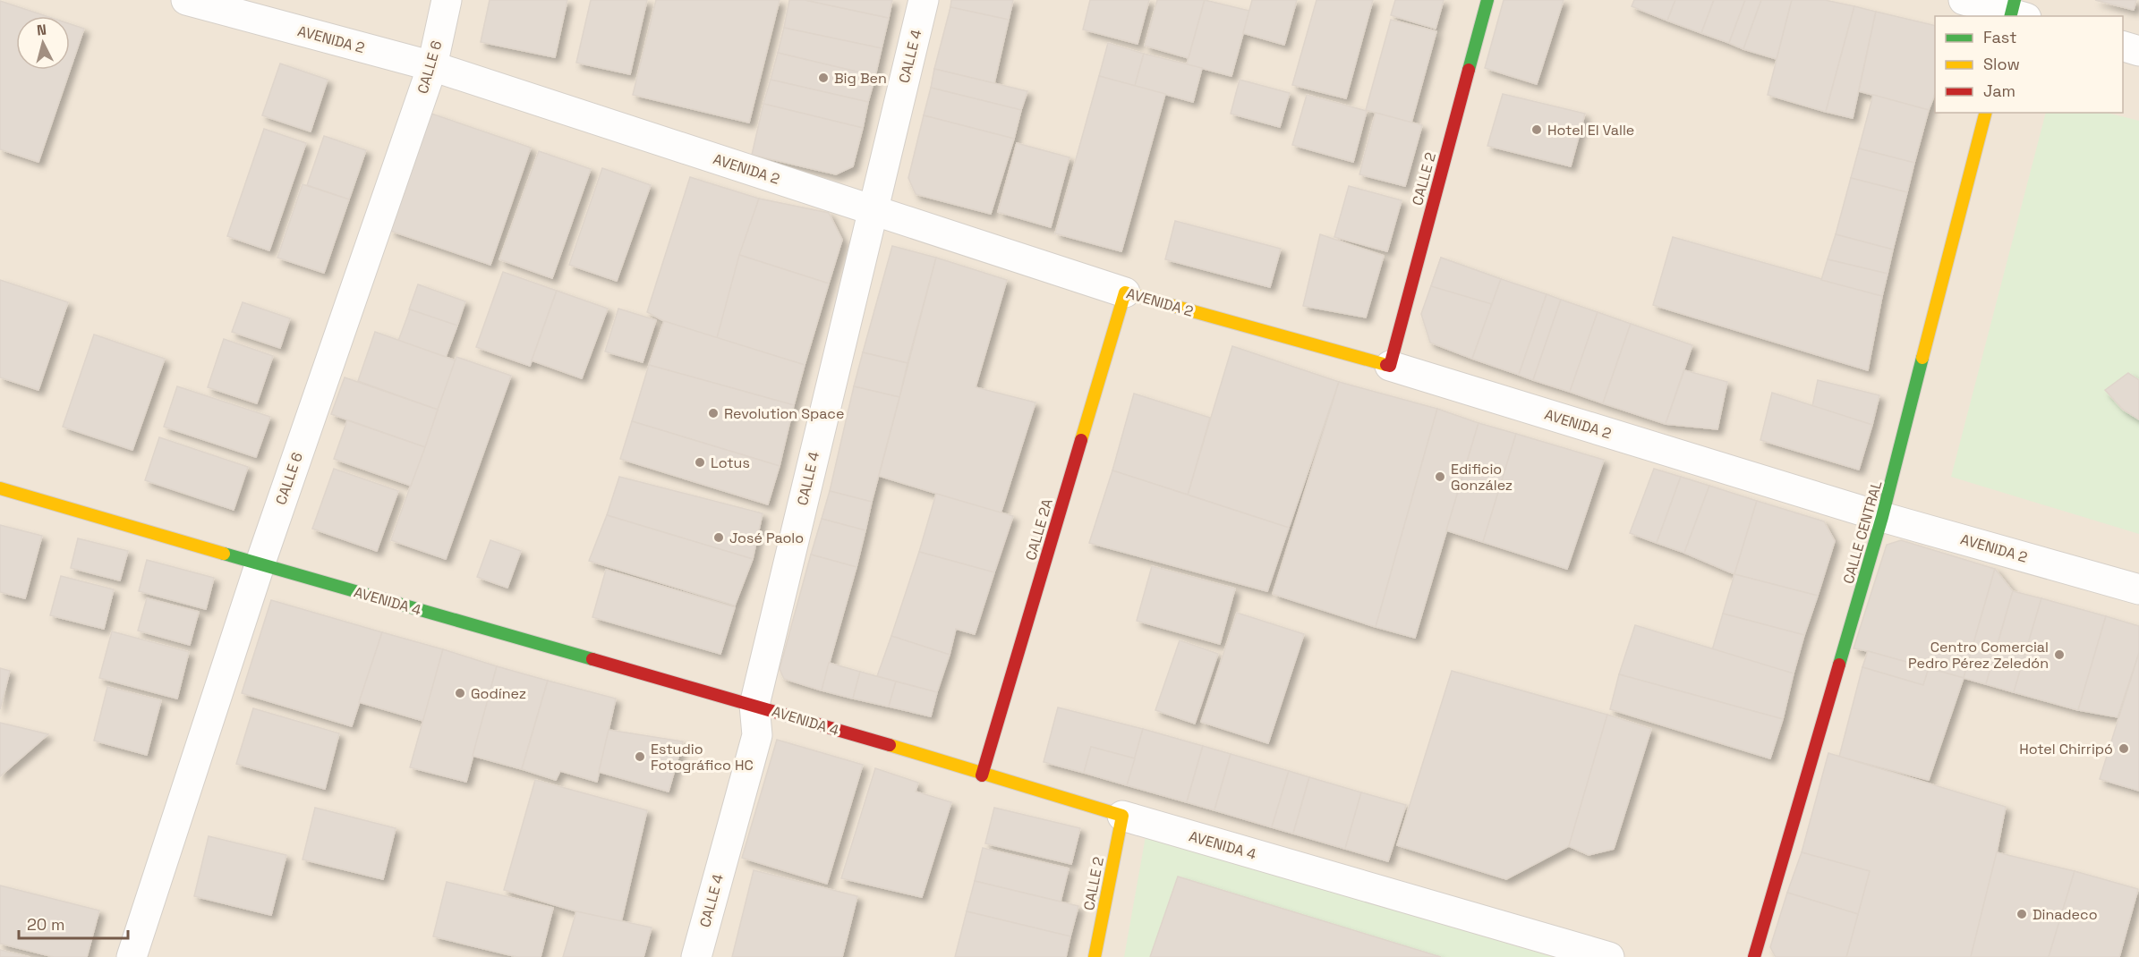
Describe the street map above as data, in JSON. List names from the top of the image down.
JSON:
{
  "streets": {
    "main road": [
      "AVENIDA 2",
      "CALLE 2",
      "CALLE 2A",
      "CALLE CENTRAL",
      "AVENIDA 4"
    ],
    "street": ["CALLE 4", "CALLE 6"]
  },
  "crossings": [
    ["AVENIDA 2", "CALLE 4"],
    ["AVENIDA 2", "CALLE 6"],
    ["AVENIDA 2", "CALLE 2"],
    ["AVENIDA 2", "CALLE 2A"],
    ["AVENIDA 2", "CALLE CENTRAL"],
    ["CALLE 4", "AVENIDA 4"],
    ["CALLE 6", "AVENIDA 4"],
    ["CALLE 2", "AVENIDA 4"],
    ["CALLE 2A", "AVENIDA 4"]
  ],
  "places": [
    "Big Ben",
    "Hotel El Valle",
    "Revolution Space",
    "Lotus",
    "Edificio González",
    "José Paolo",
    "Centro Comercial Pedro Pérez Zeledón",
    "Godínez",
    "Hotel Chirripó",
    "Estudio Fotográfico HC",
    "Dinadeco"
  ],
  "legend": ["Fast", "Slow", "Jam"],
  "scale_bar": "20 m",
  "north": "top"
}
